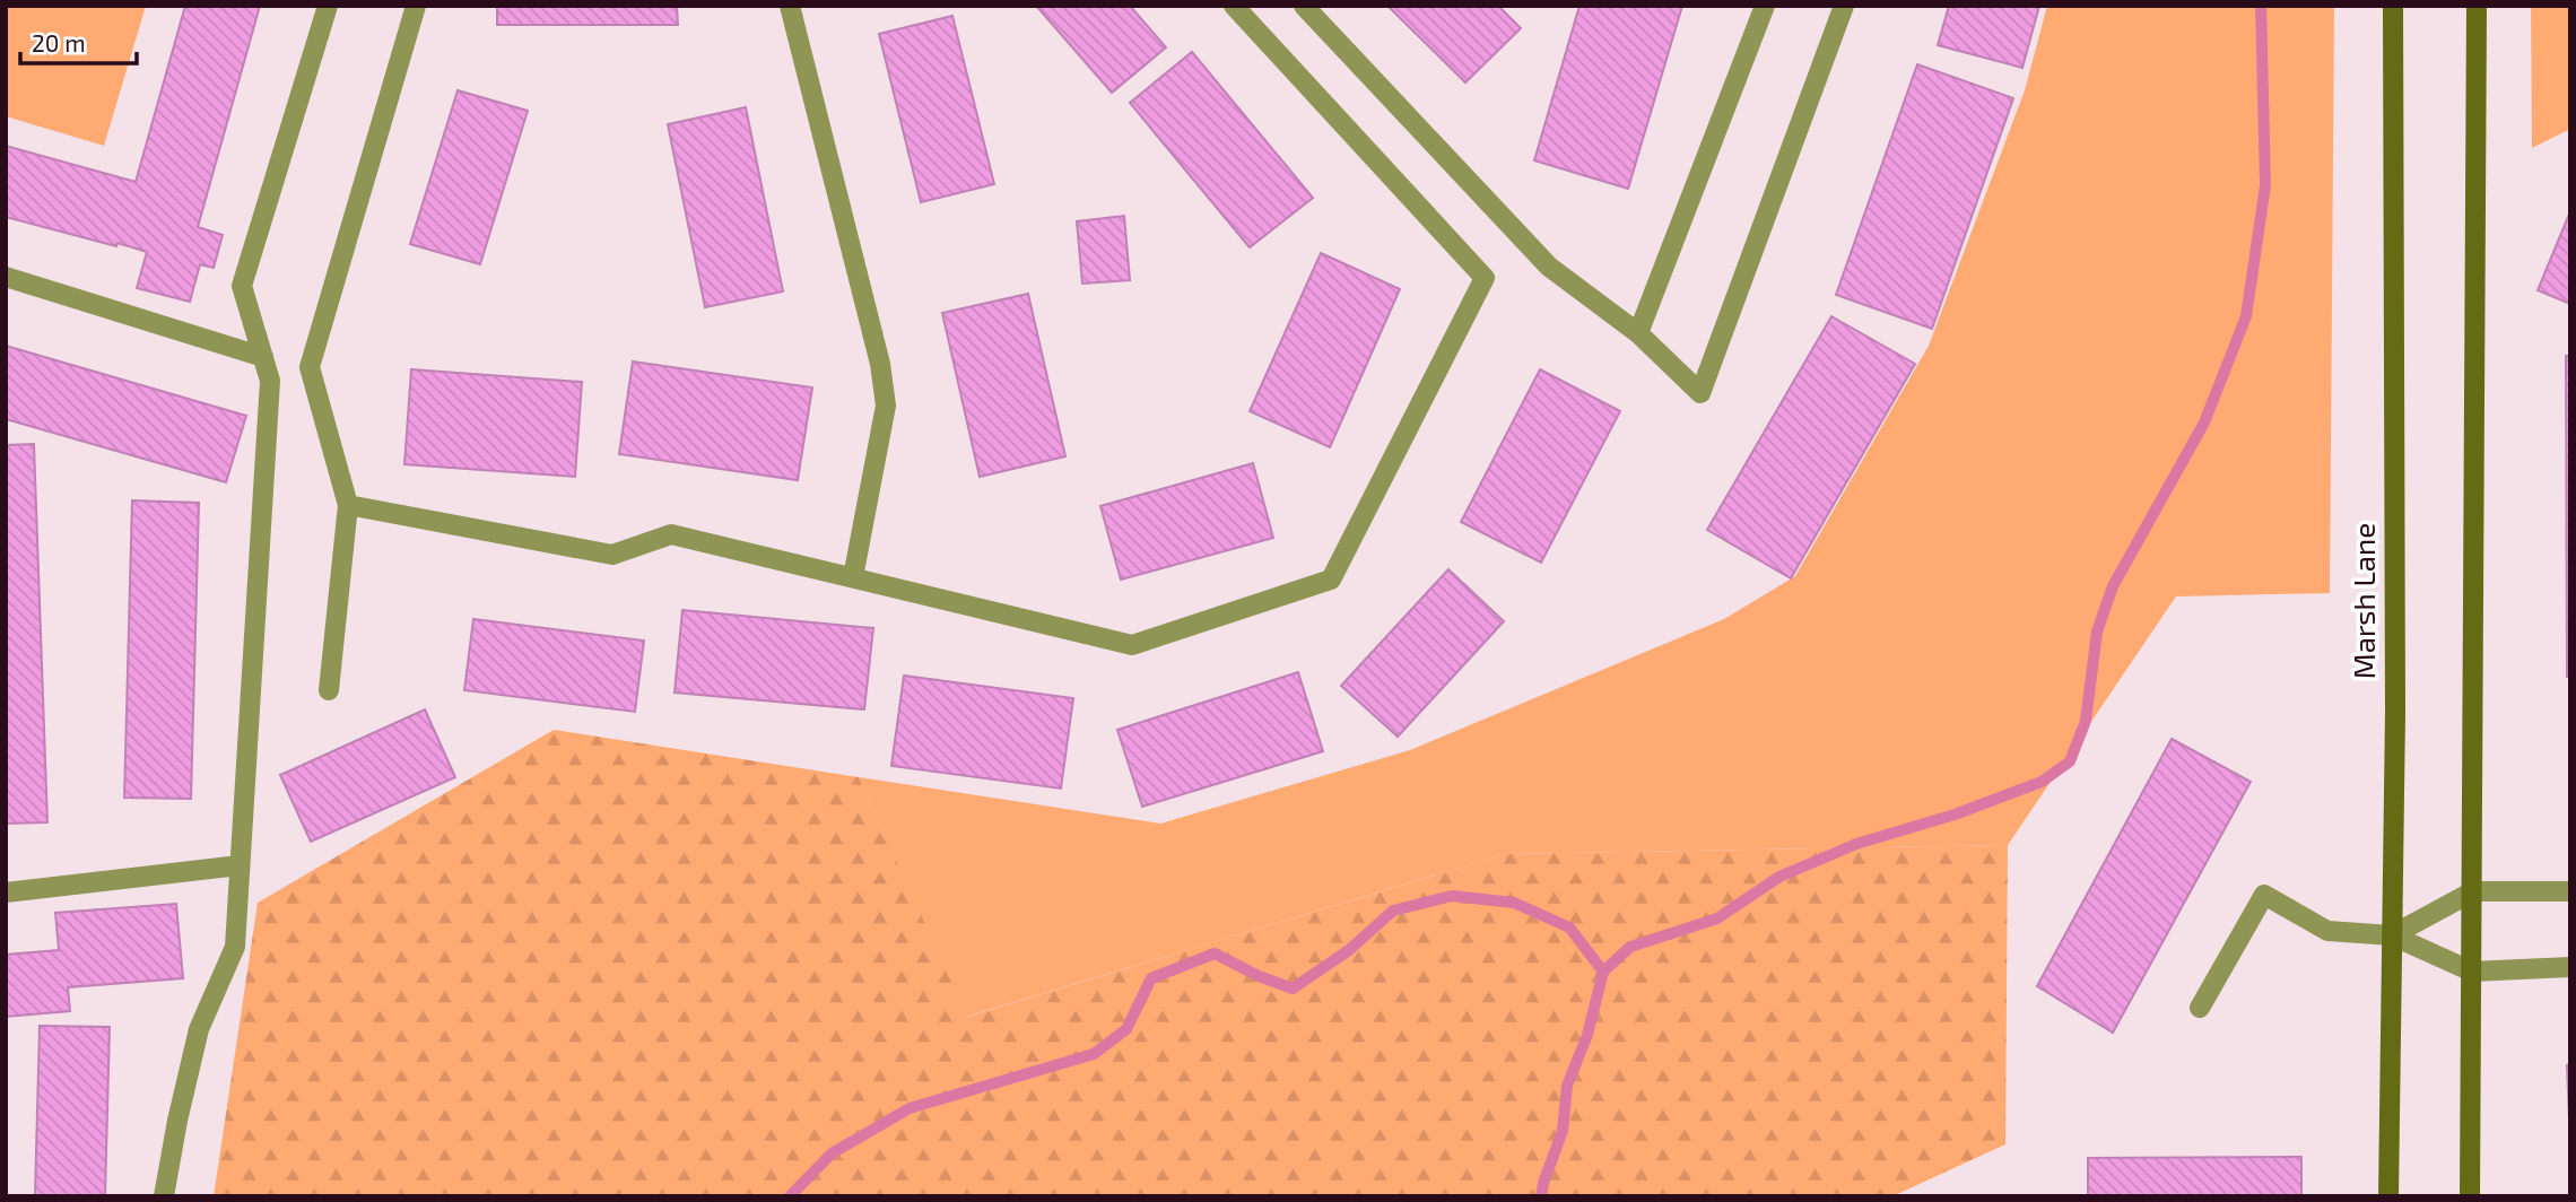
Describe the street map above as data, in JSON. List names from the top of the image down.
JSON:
{
  "streets": {
    "main road": ["Marsh Lane"]
  },
  "scale_bar": "20 m"
}
